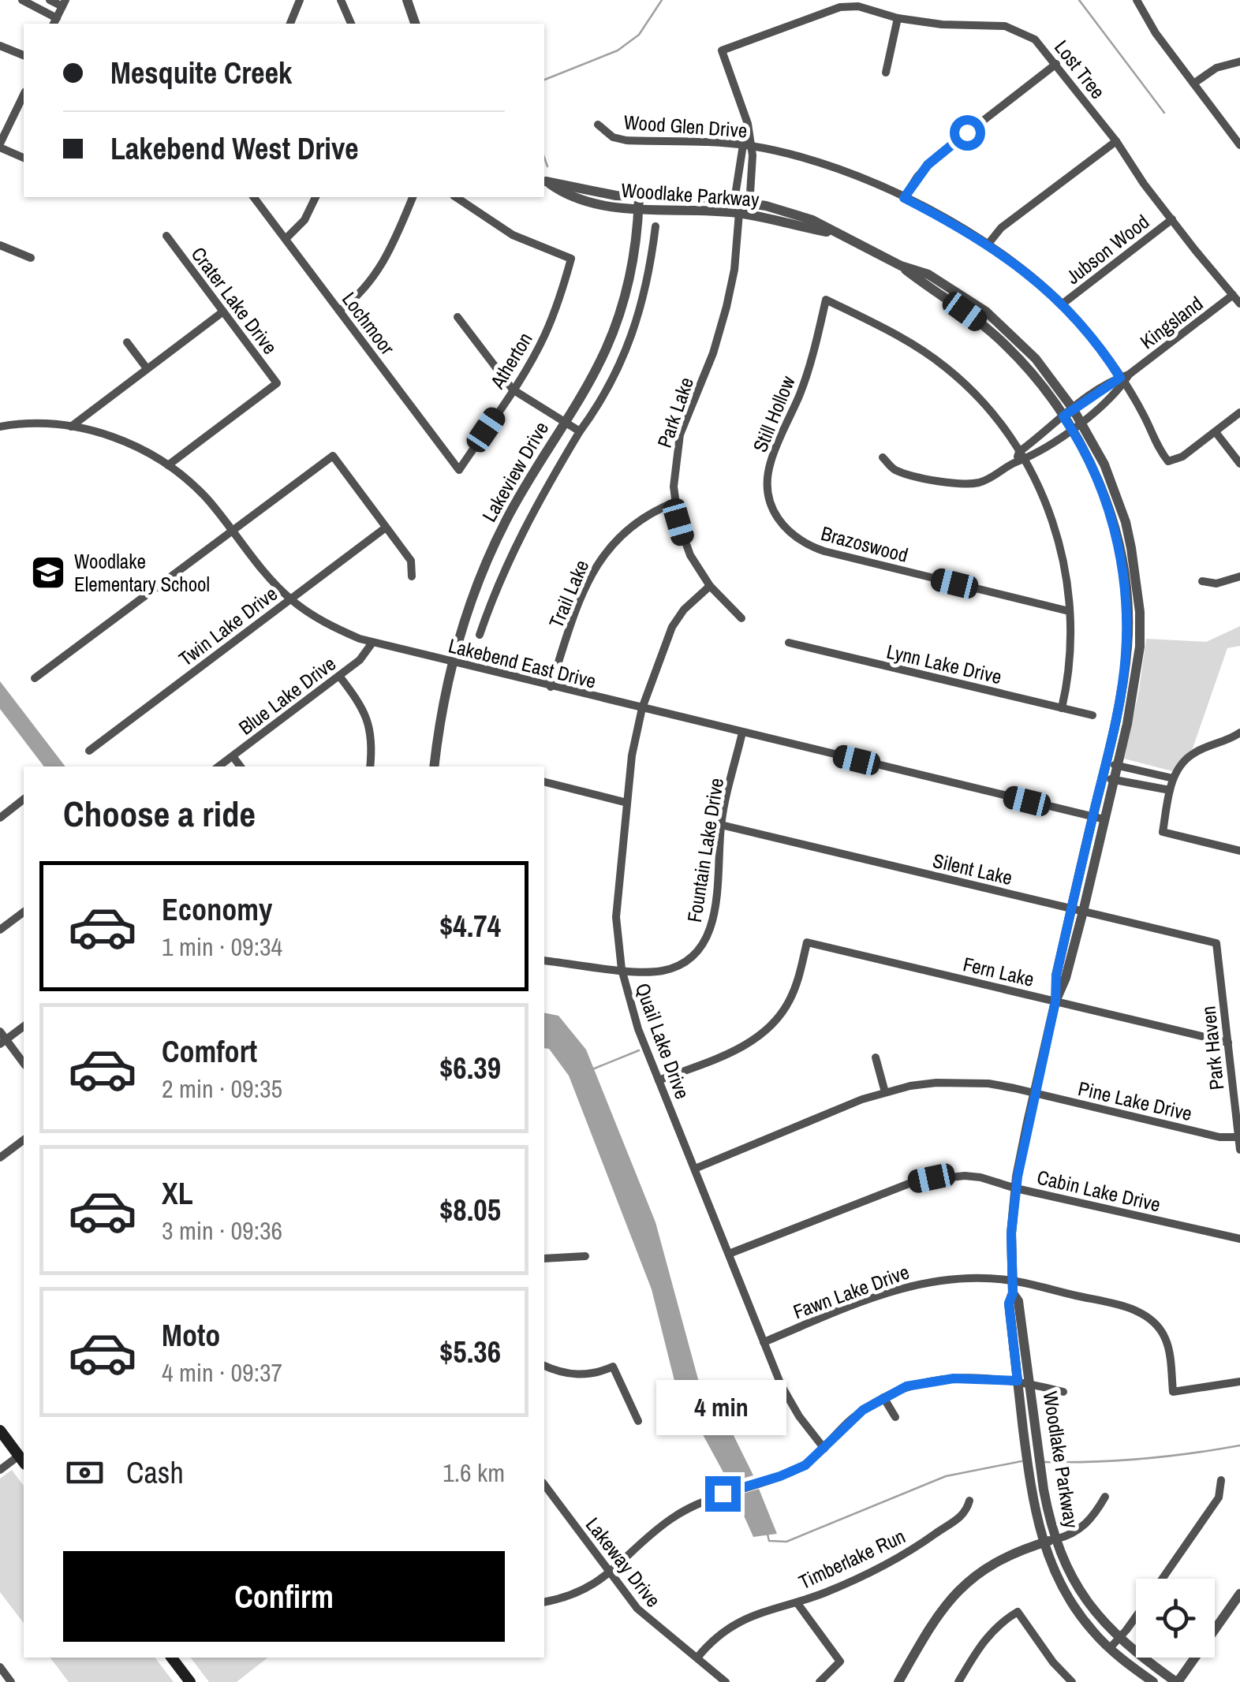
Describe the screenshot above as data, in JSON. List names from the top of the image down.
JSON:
{
  "streets": {
    "street": [
      "Lost Tree",
      "Wood Glen Drive",
      "Woodlake Parkway",
      "Jubson Wood",
      "Crater Lake Drive",
      "Kingsland",
      "Lochmoor",
      "Atherton",
      "Park Lake",
      "Still Hollow",
      "Lakeview Drive",
      "Brazoswood",
      "Trail Lake",
      "Twin Lake Drive",
      "Lakebend East Drive",
      "Lynn Lake Drive",
      "Blue Lake Drive",
      "Fountain Lake Drive",
      "Silent Lake",
      "Fern Lake",
      "Quail Lake Drive",
      "Park Haven",
      "Pine Lake Drive",
      "Cabin Lake Drive",
      "Fawn Lake Drive",
      "Timberlake Run",
      "Lakeway Drive"
    ]
  },
  "crossings": [
    ["Lost Tree", "Wood Glen Drive"],
    ["Lost Tree", "Jubson Wood"],
    ["Lost Tree", "Kingsland"],
    ["Wood Glen Drive", "Jubson Wood"],
    ["Wood Glen Drive", "Kingsland"],
    ["Woodlake Parkway", "Kingsland"],
    ["Woodlake Parkway", "Park Lake"],
    ["Woodlake Parkway", "Lakeview Drive"],
    ["Woodlake Parkway", "Lakebend East Drive"],
    ["Woodlake Parkway", "Silent Lake"],
    ["Woodlake Parkway", "Fern Lake"],
    ["Woodlake Parkway", "Pine Lake Drive"],
    ["Woodlake Parkway", "Cabin Lake Drive"],
    ["Woodlake Parkway", "Fawn Lake Drive"],
    ["Crater Lake Drive", "Lakebend East Drive"],
    ["Kingsland", "Still Hollow"],
    ["Lochmoor", "Atherton"],
    ["Park Lake", "Trail Lake"],
    ["Park Lake", "Quail Lake Drive"],
    ["Still Hollow", "Brazoswood"],
    ["Lakeview Drive", "Lakebend East Drive"],
    ["Trail Lake", "Lakebend East Drive"],
    ["Twin Lake Drive", "Lakebend East Drive"],
    ["Lakebend East Drive", "Blue Lake Drive"],
    ["Lakebend East Drive", "Fountain Lake Drive"],
    ["Lakebend East Drive", "Quail Lake Drive"],
    ["Fountain Lake Drive", "Silent Lake"],
    ["Fountain Lake Drive", "Quail Lake Drive"],
    ["Silent Lake", "Park Haven"],
    ["Fern Lake", "Quail Lake Drive"],
    ["Fern Lake", "Park Haven"],
    ["Quail Lake Drive", "Pine Lake Drive"],
    ["Quail Lake Drive", "Cabin Lake Drive"],
    ["Quail Lake Drive", "Fawn Lake Drive"],
    ["Park Haven", "Pine Lake Drive"],
    ["Timberlake Run", "Lakeway Drive"]
  ],
  "places": {
    "school or university": ["Woodlake Elementary School"]
  },
  "page": {
    "banner": ["Mesquite Creek", "Lakebend West Drive"],
    "heading": "Choose a ride",
    "list": [
      {
        "name": "Economy",
        "note": "1 min · 09:34",
        "value": "$4.74"
      },
      {
        "name": "Comfort",
        "note": "2 min · 09:35",
        "value": "$6.39"
      },
      {
        "name": "XL",
        "note": "3 min · 09:36",
        "value": "$8.05"
      },
      {
        "name": "Moto",
        "note": "4 min · 09:37",
        "value": "$5.36"
      }
    ],
    "bubble": "4 min",
    "pay": ["Cash", "1.6 km"],
    "buttons": "Confirm"
  }
}
